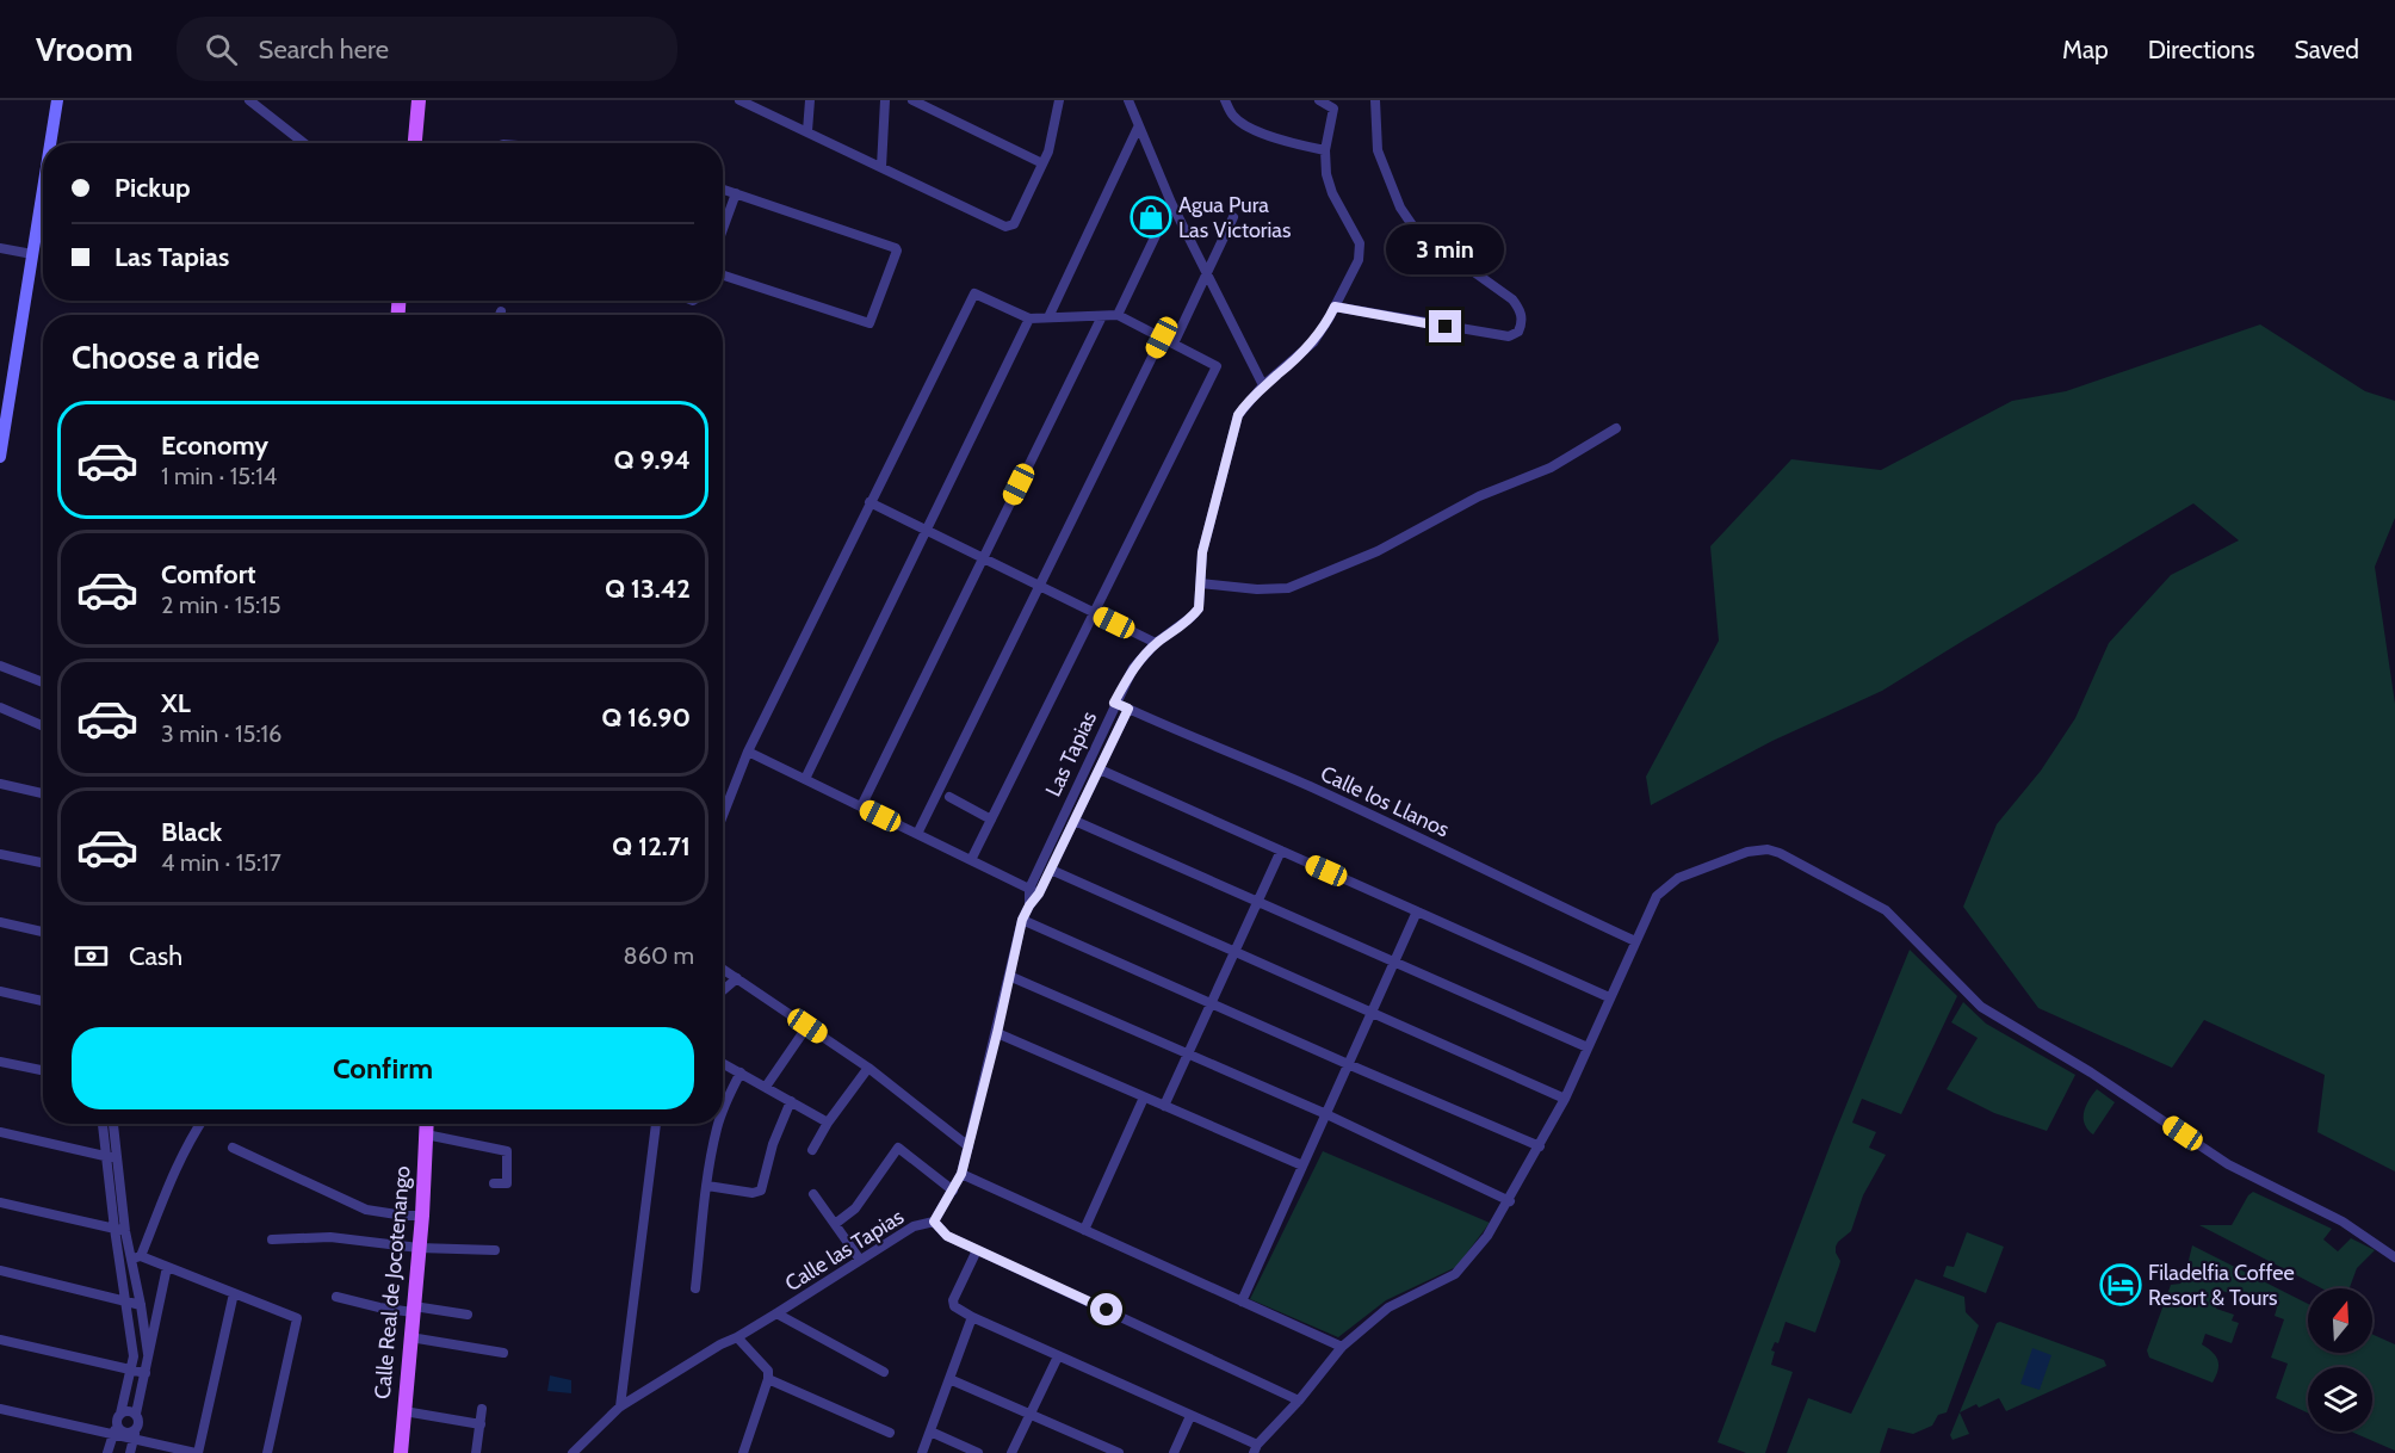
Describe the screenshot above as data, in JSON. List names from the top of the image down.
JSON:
{
  "streets": {
    "main road": ["Calle Real de Jocotenango"],
    "street": ["Las Tapias", "Calle los Llanos", "Calle las Tapias"]
  },
  "crossings": [
    ["Las Tapias", "Calle los Llanos"],
    ["Las Tapias", "Calle las Tapias"]
  ],
  "places": {
    "shop": ["Agua Pura Las Victorias"],
    "hotel": ["Filadelfia Coffee Resort & Tours"]
  },
  "north": "top",
  "page": {
    "header": "Vroom",
    "search": "Search here",
    "nav": ["Map", "Directions", "Saved"],
    "banner": ["Pickup", "Las Tapias"],
    "bubble": "3 min",
    "heading": "Choose a ride",
    "list": [
      {
        "name": "Economy",
        "note": "1 min · 15:14",
        "value": "Q 9.94"
      },
      {
        "name": "Comfort",
        "note": "2 min · 15:15",
        "value": "Q 13.42"
      },
      {
        "name": "XL",
        "note": "3 min · 15:16",
        "value": "Q 16.90"
      },
      {
        "name": "Black",
        "note": "4 min · 15:17",
        "value": "Q 12.71"
      }
    ],
    "pay": ["Cash", "860 m"],
    "buttons": "Confirm"
  }
}
